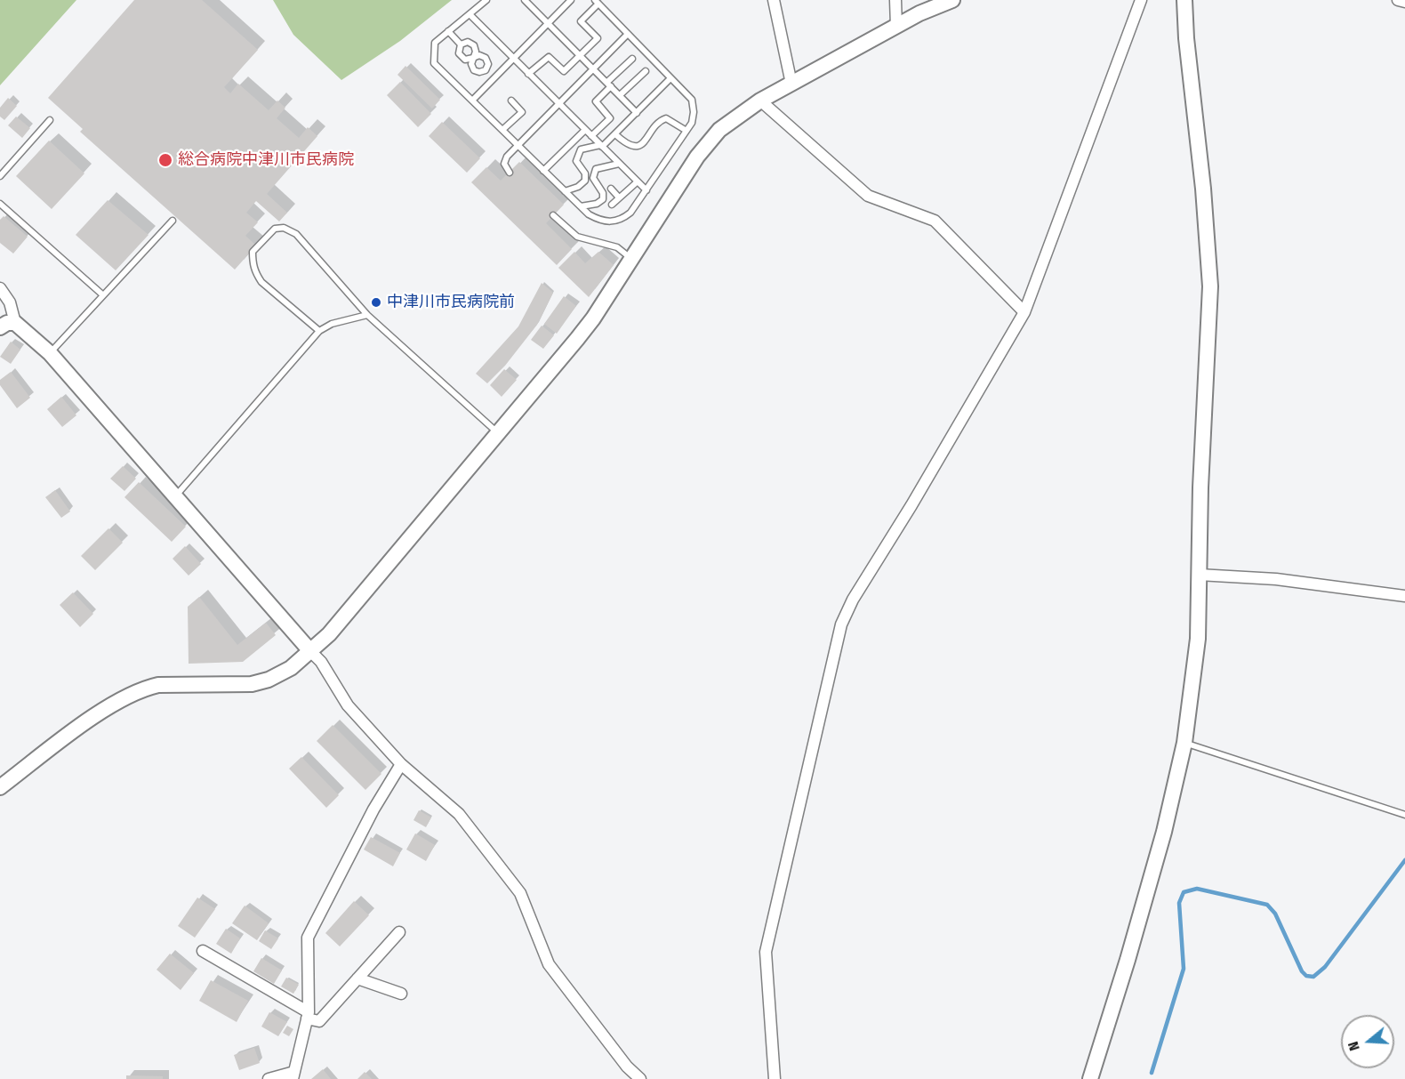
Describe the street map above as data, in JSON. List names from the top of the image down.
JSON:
{
  "places": ["総合病院中津川市民病院", "中津川市民病院前"],
  "north": "left"
}
